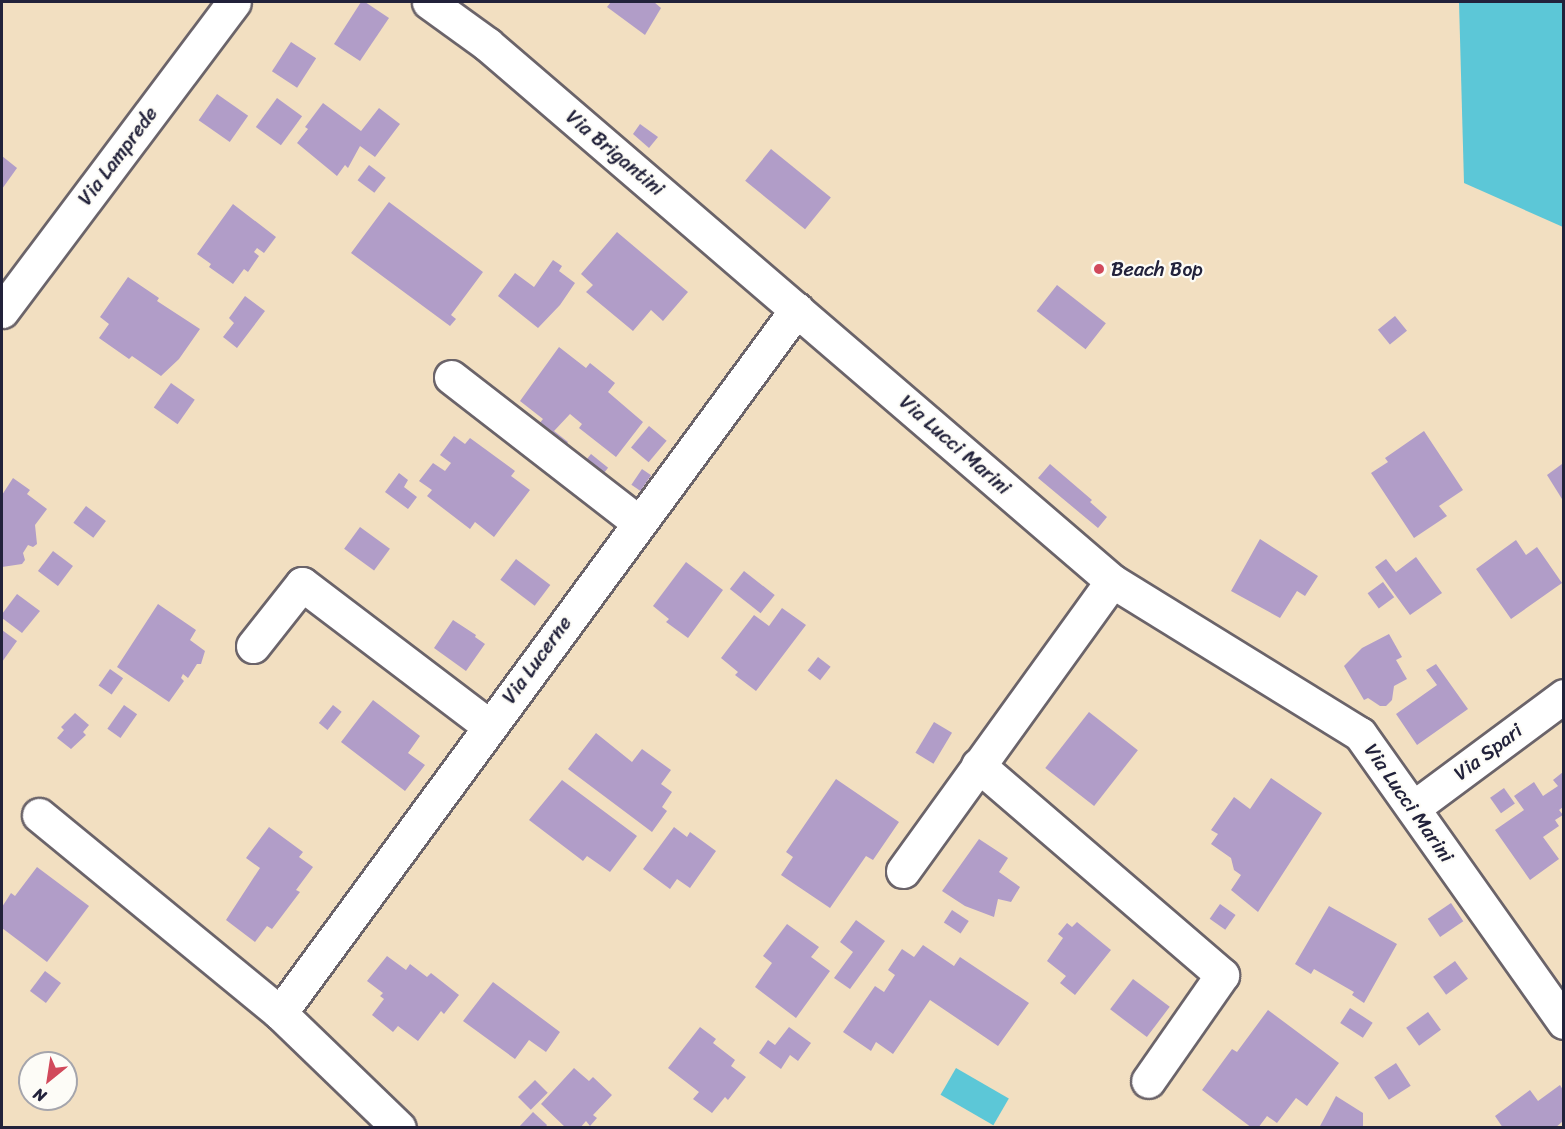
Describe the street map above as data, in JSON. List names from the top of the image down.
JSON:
{
  "streets": {
    "street": [
      "Via Brigantini",
      "Via Lamprede",
      "Via Lucci Marini",
      "Via Lucerne",
      "Via Spari"
    ]
  },
  "crossings": [
    ["Via Brigantini", "Via Lucci Marini"],
    ["Via Brigantini", "Via Lucerne"],
    ["Via Lucci Marini", "Via Lucerne"],
    ["Via Lucci Marini", "Via Spari"]
  ],
  "places": ["Beach Bop"],
  "north": "bottom left"
}
